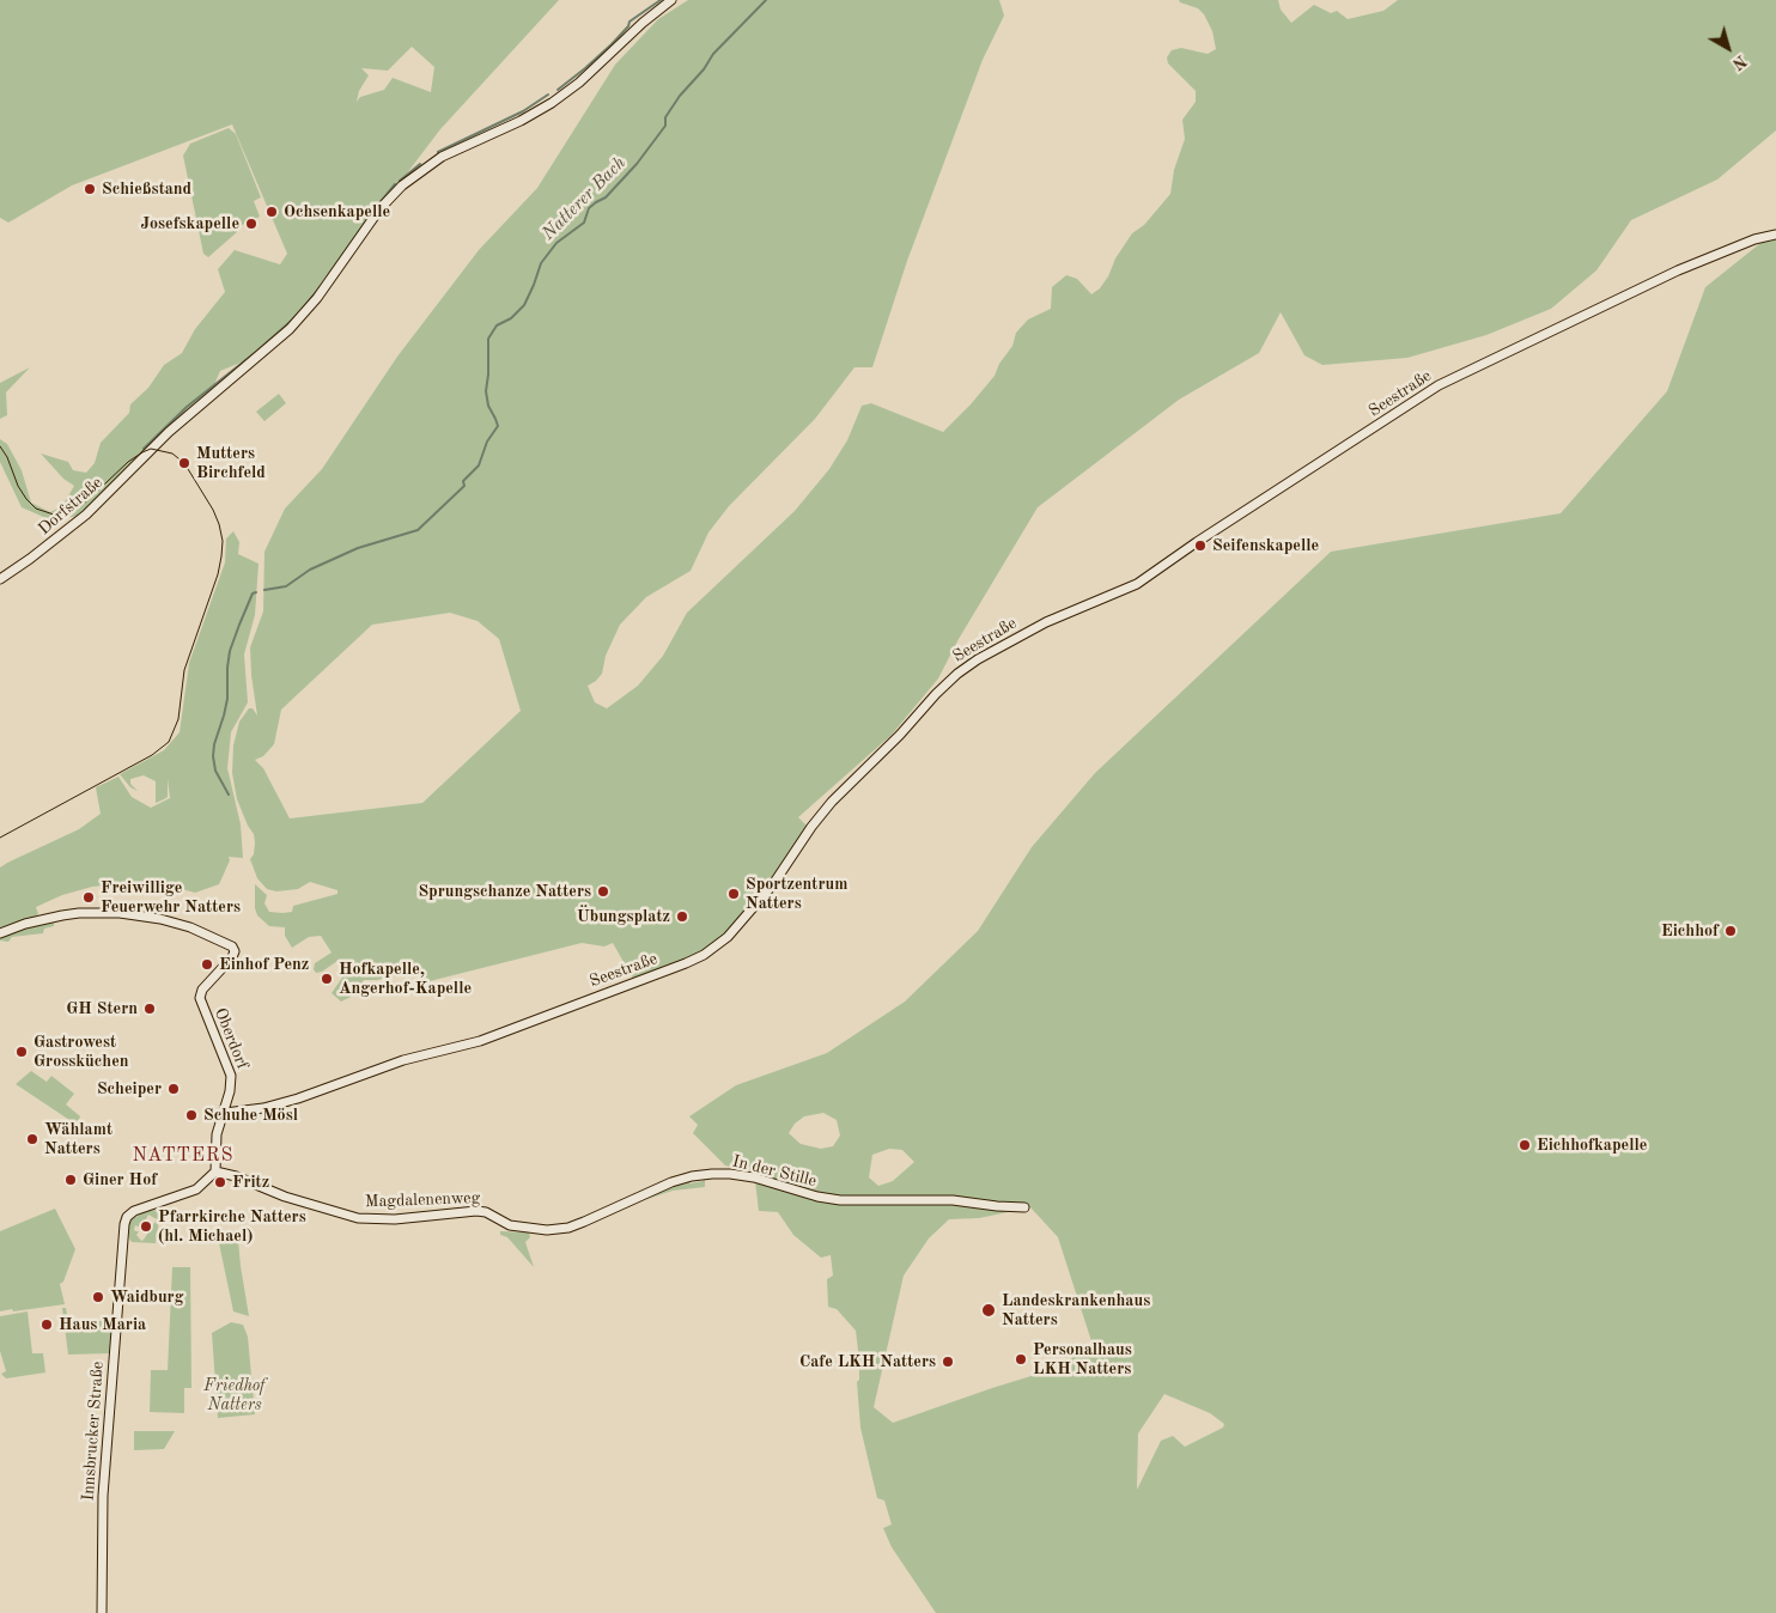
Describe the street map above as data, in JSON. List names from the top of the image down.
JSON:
{
  "streets": {
    "street": [
      "Seestraße",
      "Dorfstraße",
      "Oberdorf",
      "In der Stille",
      "Magdalenenweg",
      "Innsbrucker Straße"
    ]
  },
  "crossings": [
    ["Seestraße", "Oberdorf"],
    ["In der Stille", "Magdalenenweg"],
    ["Magdalenenweg", "Innsbrucker Straße"]
  ],
  "districts": ["NATTERS"],
  "water": ["Natterer Bach"],
  "parks": ["Friedhof Natters"],
  "places": [
    "Schießstand",
    "Ochsenkapelle",
    "Josefskapelle",
    "Mutters Birchfeld",
    "Seifenskapelle",
    "Sprungschanze Natters",
    "Sportzentrum Natters",
    "Freiwillige Feuerwehr Natters",
    "Übungsplatz",
    "Eichhof",
    "Einhof Penz",
    "Hofkapelle, Angerhof-Kapelle",
    "GH Stern",
    "Gastrowest Grossküchen",
    "Scheiper",
    "Schuhe Mösl",
    "Wählamt Natters",
    "Eichhofkapelle",
    "Giner Hof",
    "Fritz",
    "Pfarrkirche Natters (hl. Michael)",
    "Waidburg",
    "Landeskrankenhaus Natters",
    "Haus Maria",
    "Personalhaus LKH Natters",
    "Cafe LKH Natters"
  ],
  "north": "bottom right"
}
